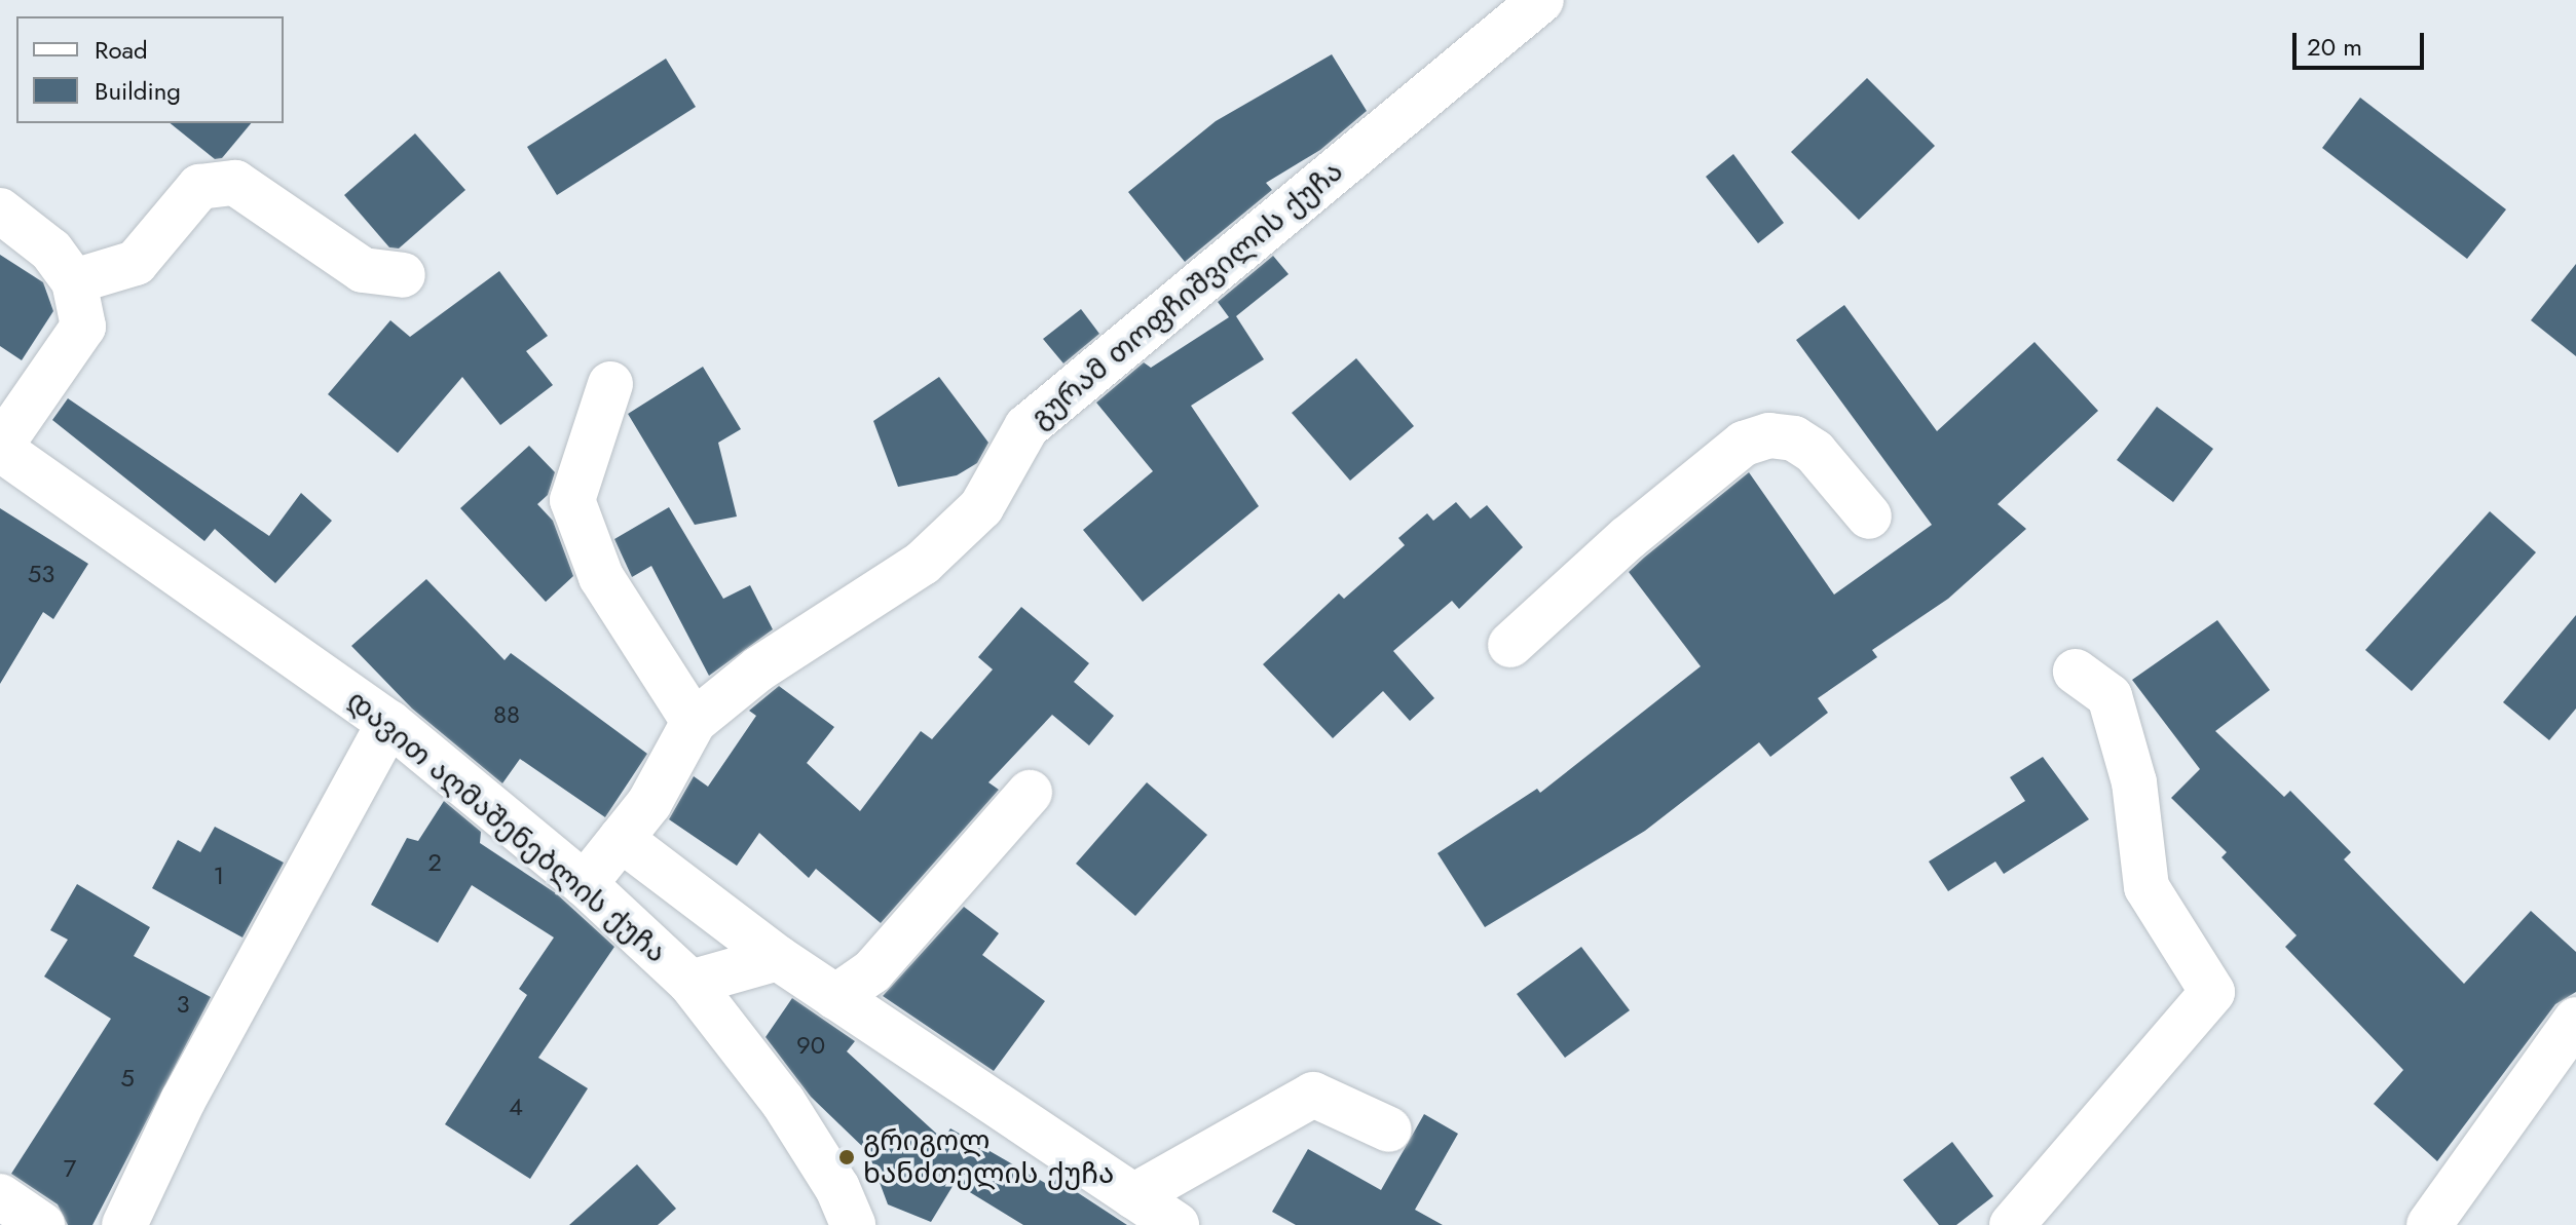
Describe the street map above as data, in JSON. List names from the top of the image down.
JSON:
{
  "streets": {
    "street": ["გურამ თოფჩიშვილის ქუჩა", "დავით აღმაშენებლის ქუჩა"]
  },
  "crossings": [
    ["გურამ თოფჩიშვილის ქუჩა", "დავით აღმაშენებლის ქუჩა"]
  ],
  "places": ["გრიგოლ ხანძთელის ქუჩა"],
  "house_numbers": [
    "53",
    "88",
    "2",
    "1",
    "3",
    "90",
    "5",
    "4",
    "7"
  ],
  "legend": ["Road", "Building"],
  "scale_bar": "20 m"
}
